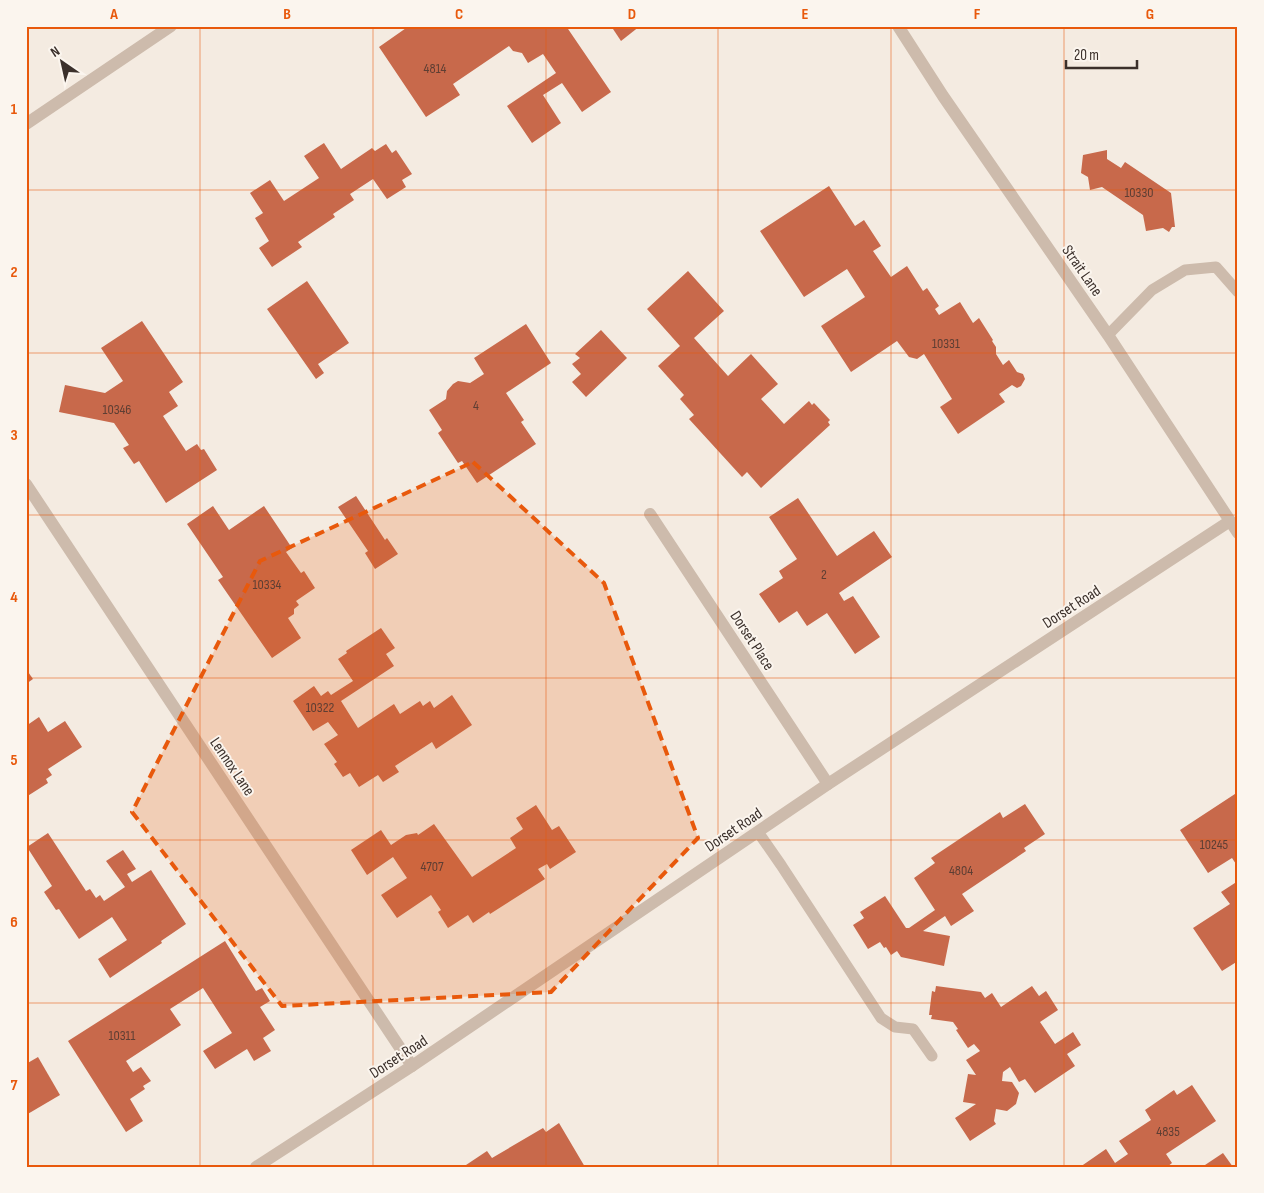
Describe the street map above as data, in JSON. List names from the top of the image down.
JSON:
{
  "streets": {
    "street": [
      "Strait Lane",
      "Dorset Road",
      "Dorset Place",
      "Lennox Lane"
    ]
  },
  "crossings": [
    ["Strait Lane", "Dorset Road"],
    ["Dorset Road", "Dorset Place"],
    ["Dorset Road", "Lennox Lane"]
  ],
  "house_numbers": [
    "4814",
    "10330",
    "10331",
    "4",
    "10346",
    "2",
    "10334",
    "10322",
    "10245",
    "4707",
    "4804",
    "10311",
    "4835"
  ],
  "scale_bar": "20 m",
  "north": "top left",
  "grid": {
    "columns": [
      "A",
      "B",
      "C",
      "D",
      "E",
      "F",
      "G"
    ],
    "rows": [
      "1",
      "2",
      "3",
      "4",
      "5",
      "6",
      "7"
    ]
  }
}
